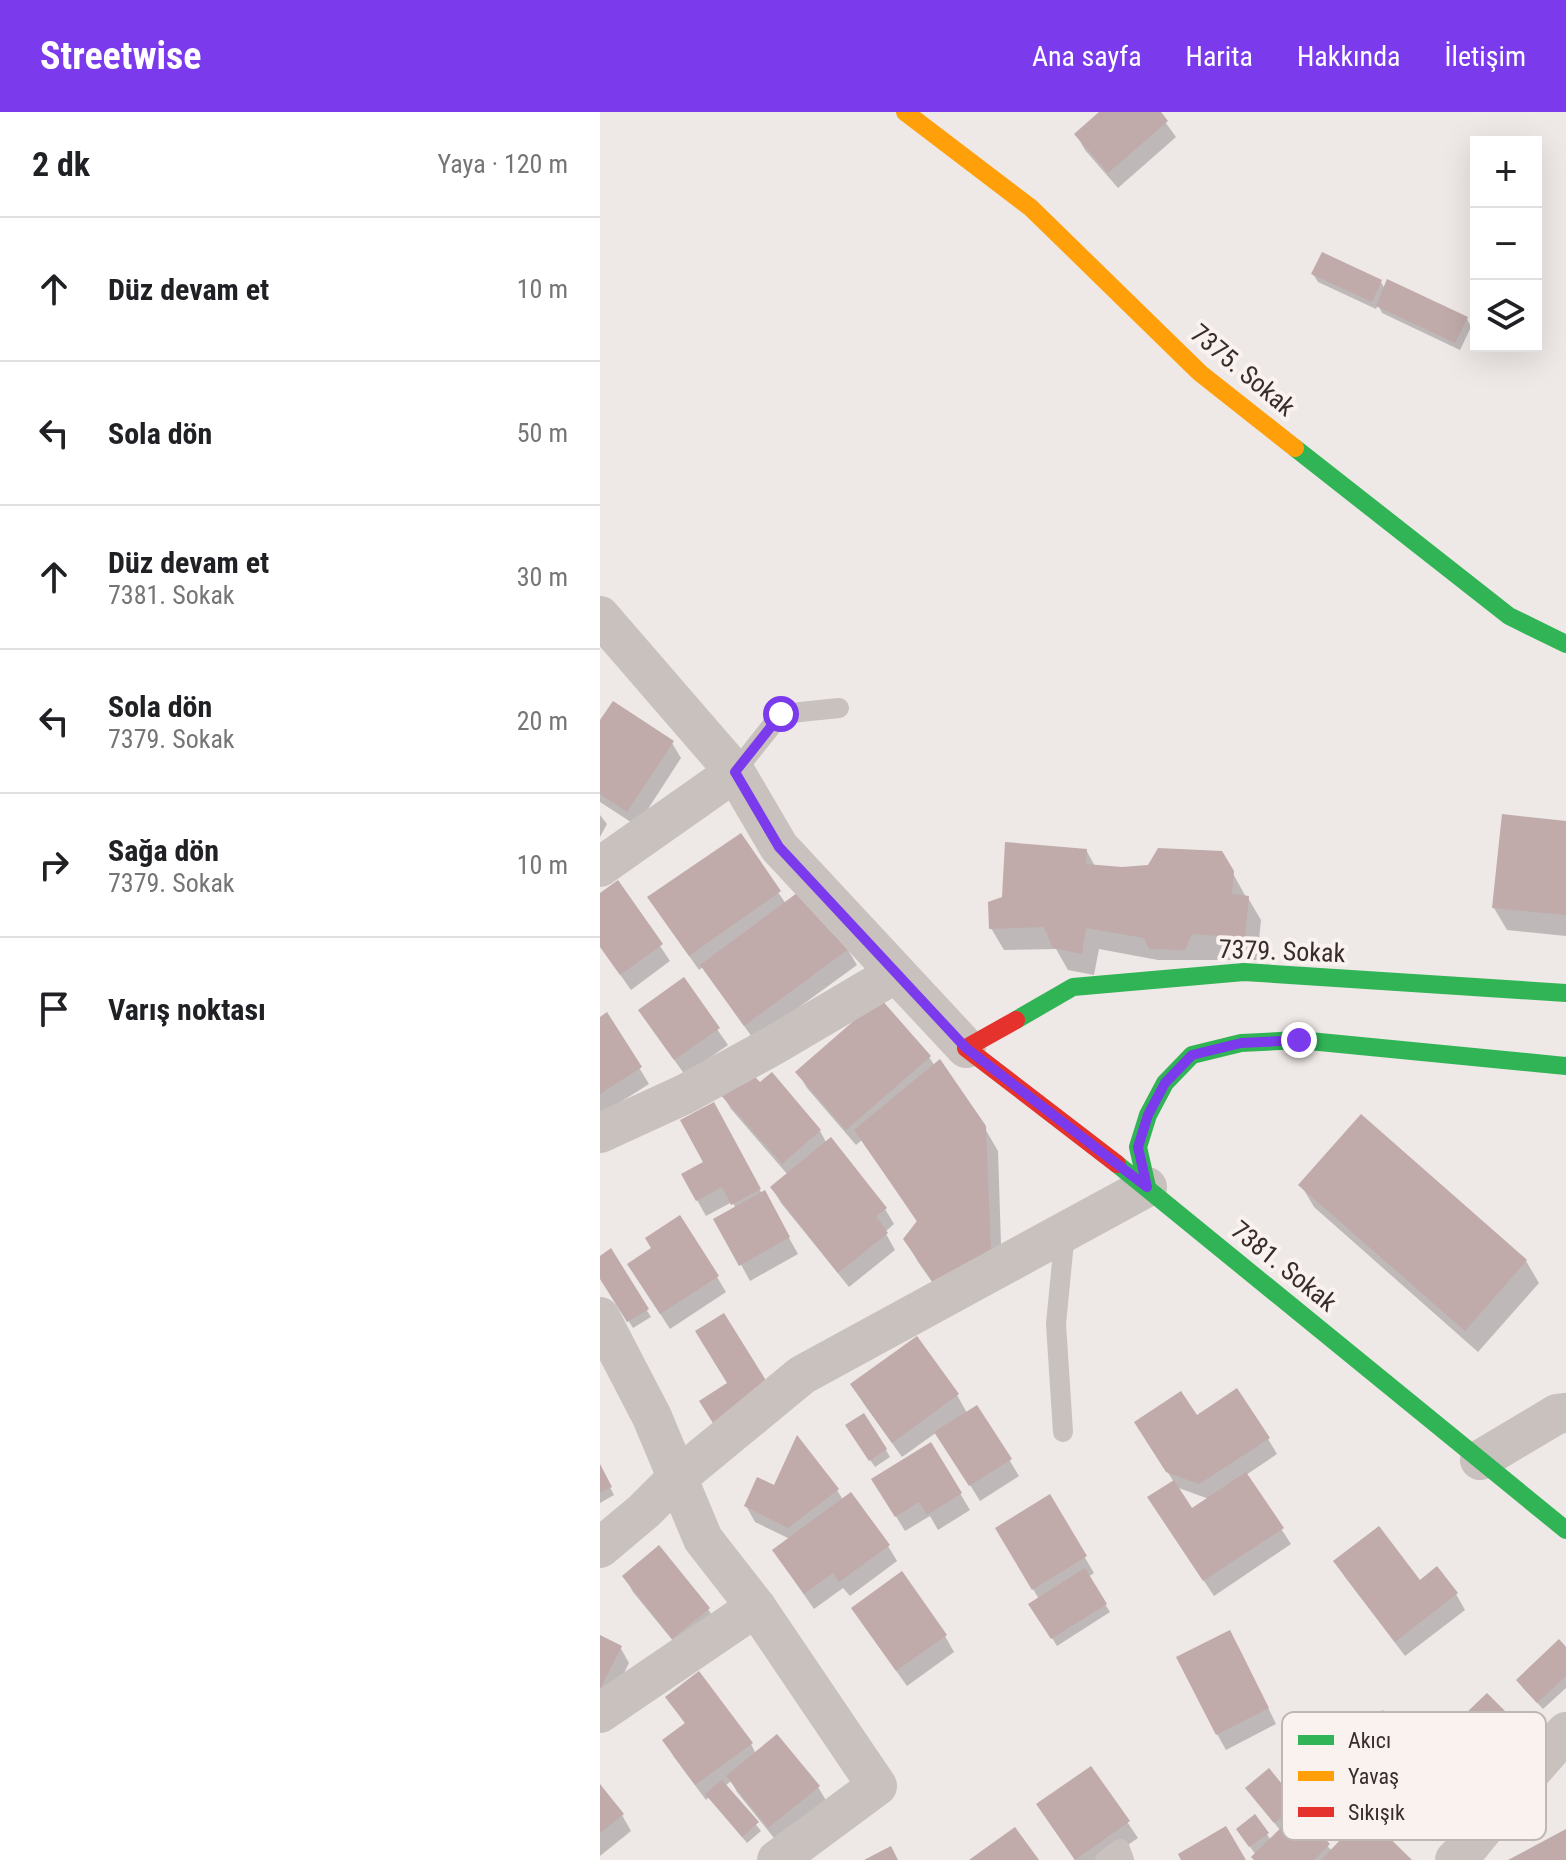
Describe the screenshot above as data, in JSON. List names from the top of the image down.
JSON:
{
  "streets": {
    "street": ["7375. Sokak", "7379. Sokak", "7381. Sokak"]
  },
  "crossings": [
    ["7379. Sokak", "7381. Sokak"]
  ],
  "legend": ["Akıcı", "Yavaş", "Sıkışık"],
  "page": {
    "header": "Streetwise",
    "nav": [
      "Ana sayfa",
      "Harita",
      "Hakkında",
      "İletişim"
    ],
    "heading": ["2 dk", "Yaya · 120 m"],
    "map_buttons": ["+", "−"],
    "list": [
      ["Düz devam et", "10 m"],
      ["Sola dön", "50 m"],
      ["Düz devam et", "7381. Sokak", "30 m"],
      ["Sola dön", "7379. Sokak", "20 m"],
      ["Sağa dön", "7379. Sokak", "10 m"],
      "Varış noktası"
    ]
  }
}
